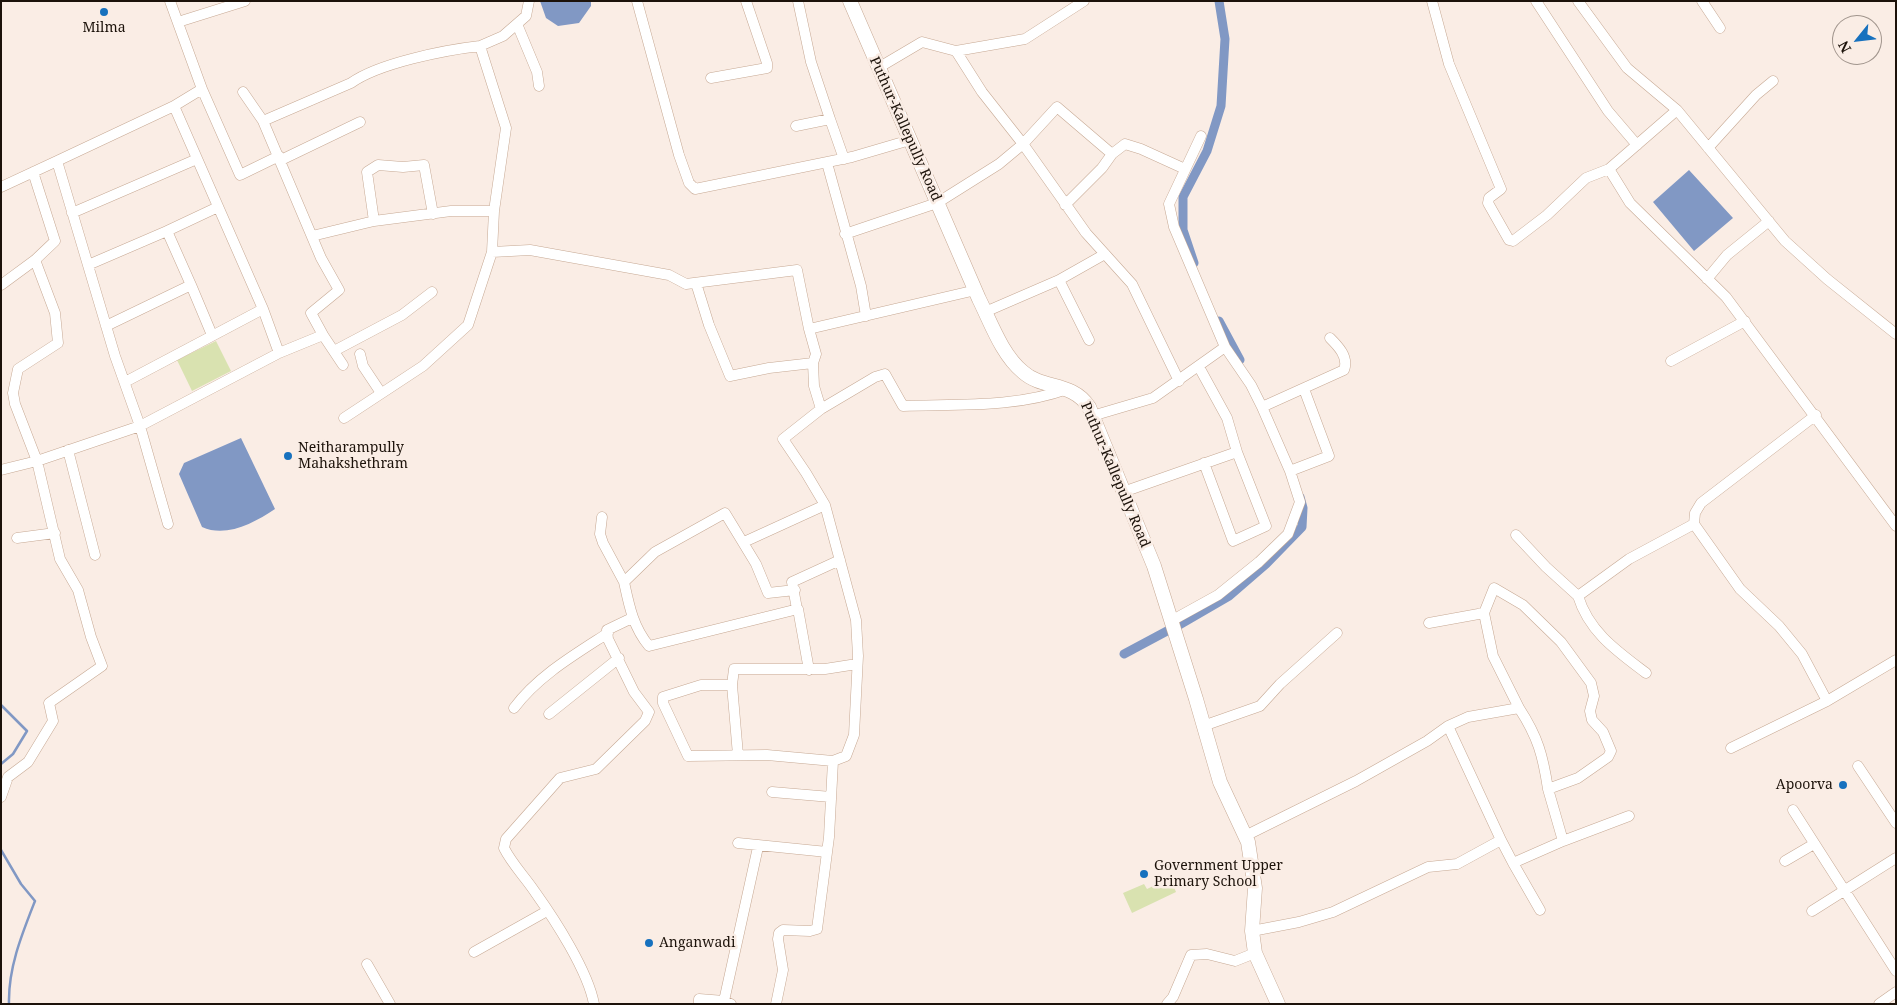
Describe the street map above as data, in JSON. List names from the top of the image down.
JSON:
{
  "streets": {
    "main road": ["Puthur-Kallepully Road"]
  },
  "places": [
    "Milma",
    "Neitharampully Mahakshethram",
    "Apoorva",
    "Government Upper Primary School",
    "Anganwadi"
  ],
  "north": "bottom left"
}
